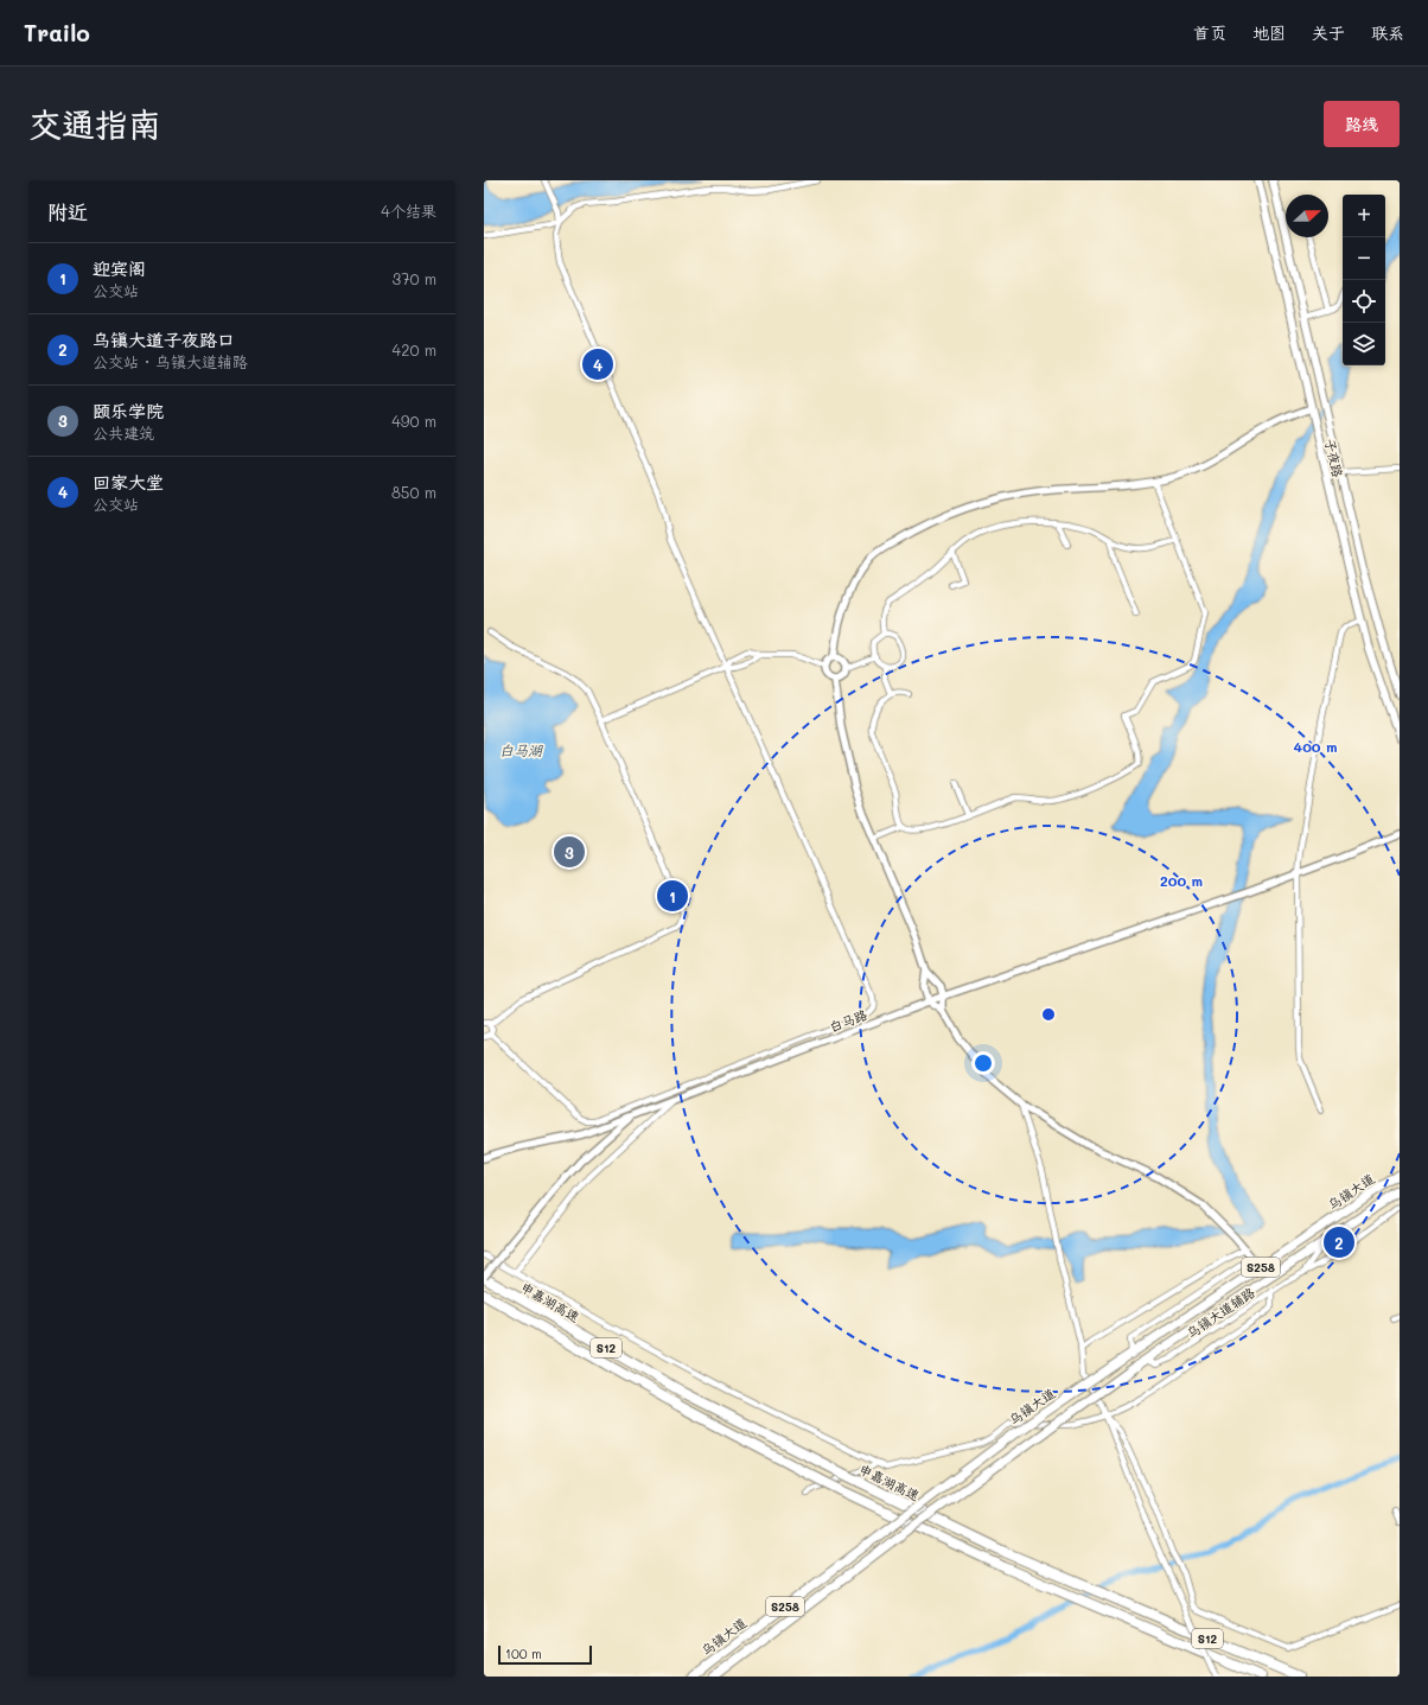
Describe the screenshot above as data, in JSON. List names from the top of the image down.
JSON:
{
  "streets": {
    "highway": ["申嘉湖高速", "S12"],
    "main road": ["子夜路", "乌镇大道", "S258"],
    "street": ["白马路", "乌镇大道辅路"]
  },
  "crossings": [
    ["乌镇大道", "乌镇大道辅路"]
  ],
  "water": ["白马湖"],
  "scale_bar": "100 m",
  "north": "right",
  "page": {
    "header": "Trailo",
    "nav": [
      "首页",
      "地图",
      "关于",
      "联系"
    ],
    "buttons": "路线",
    "title": "交通指南",
    "heading": ["附近", "4个结果"],
    "map_buttons": ["+", "−"],
    "list": [
      {
        "mark": "1",
        "name": "迎宾阁",
        "note": "公交站",
        "value": "370 m"
      },
      {
        "mark": "2",
        "name": "乌镇大道子夜路口",
        "note": "公交站 · 乌镇大道辅路",
        "value": "420 m"
      },
      {
        "mark": "3",
        "name": "颐乐学院",
        "note": "公共建筑",
        "value": "490 m"
      },
      {
        "mark": "4",
        "name": "回家大堂",
        "note": "公交站",
        "value": "850 m"
      }
    ],
    "pins": [
      "4",
      "3",
      "1",
      "2"
    ],
    "scale": "100 m"
  },
  "rings": ["400 m", "200 m"]
}
